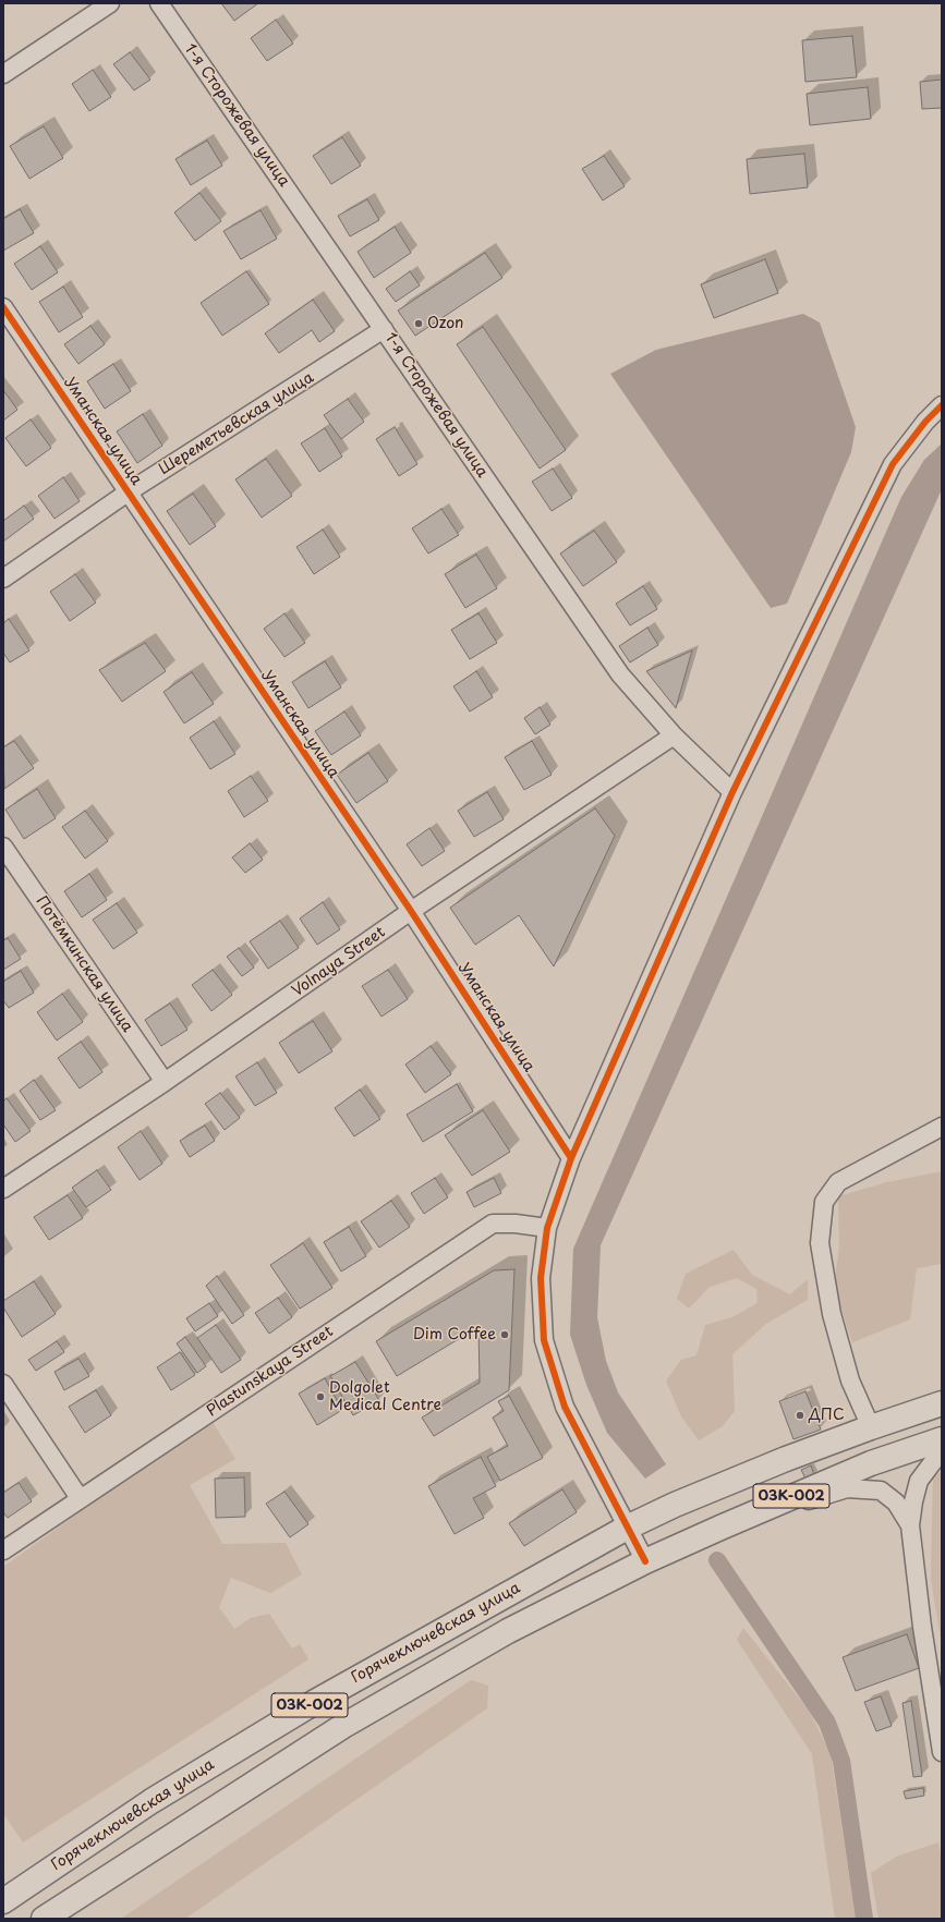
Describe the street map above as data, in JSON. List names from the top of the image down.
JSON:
{
  "streets": {
    "main road": ["03К-002", "Горячеключевская улица"],
    "street": [
      "1-я Сторожевая улица",
      "Шереметьевская улица",
      "Уманская улица",
      "Volnaya Street",
      "Потёмкинская улица",
      "Plastunskaya Street"
    ]
  },
  "crossings": [
    ["1-я Сторожевая улица", "Шереметьевская улица"],
    ["1-я Сторожевая улица", "Volnaya Street"],
    ["Шереметьевская улица", "Уманская улица"],
    ["Уманская улица", "Volnaya Street"],
    ["Volnaya Street", "Потёмкинская улица"],
    ["03К-002", "Горячеключевская улица"]
  ],
  "places": [
    "Ozon",
    "Dim Coffee",
    "Dolgolet Medical Centre",
    "ДПС"
  ]
}
